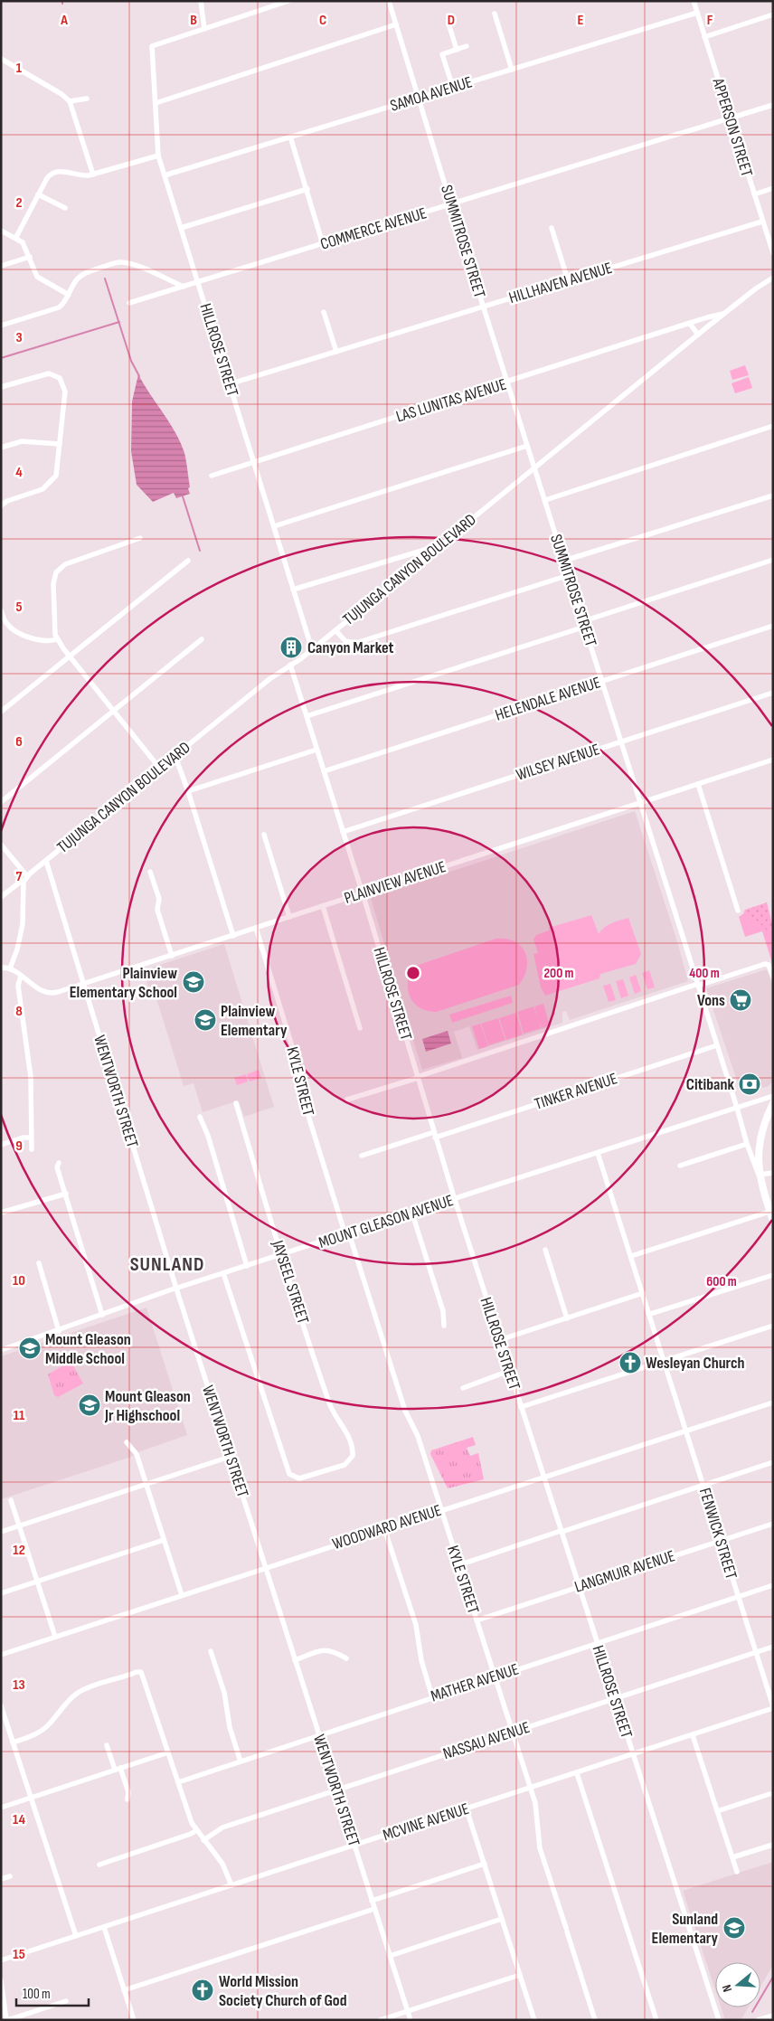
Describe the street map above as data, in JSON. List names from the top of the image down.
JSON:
{
  "streets": {
    "street": [
      "SAMOA AVENUE",
      "APPERSON STREET",
      "COMMERCE AVENUE",
      "SUMMITROSE STREET",
      "HILLHAVEN AVENUE",
      "HILLROSE STREET",
      "LAS LUNITAS AVENUE",
      "TUJUNGA CANYON BOULEVARD",
      "HELENDALE AVENUE",
      "WILSEY AVENUE",
      "PLAINVIEW AVENUE",
      "KYLE STREET",
      "WENTWORTH STREET",
      "TINKER AVENUE",
      "MOUNT GLEASON AVENUE",
      "JAYSEEL STREET",
      "WOODWARD AVENUE",
      "FENWICK STREET",
      "LANGMUIR AVENUE",
      "MATHER AVENUE",
      "NASSAU AVENUE",
      "MCVINE AVENUE"
    ]
  },
  "crossings": [
    ["SAMOA AVENUE", "APPERSON STREET"],
    ["SAMOA AVENUE", "SUMMITROSE STREET"],
    ["SAMOA AVENUE", "HILLROSE STREET"],
    ["APPERSON STREET", "COMMERCE AVENUE"],
    ["APPERSON STREET", "HILLHAVEN AVENUE"],
    ["COMMERCE AVENUE", "SUMMITROSE STREET"],
    ["COMMERCE AVENUE", "HILLROSE STREET"],
    ["SUMMITROSE STREET", "HILLHAVEN AVENUE"],
    ["SUMMITROSE STREET", "LAS LUNITAS AVENUE"],
    ["SUMMITROSE STREET", "TUJUNGA CANYON BOULEVARD"],
    ["SUMMITROSE STREET", "HELENDALE AVENUE"],
    ["SUMMITROSE STREET", "WILSEY AVENUE"],
    ["SUMMITROSE STREET", "PLAINVIEW AVENUE"],
    ["SUMMITROSE STREET", "TINKER AVENUE"],
    ["SUMMITROSE STREET", "MOUNT GLEASON AVENUE"],
    ["HILLHAVEN AVENUE", "HILLROSE STREET"],
    ["HILLROSE STREET", "LAS LUNITAS AVENUE"],
    ["HILLROSE STREET", "TUJUNGA CANYON BOULEVARD"],
    ["HILLROSE STREET", "HELENDALE AVENUE"],
    ["HILLROSE STREET", "WILSEY AVENUE"],
    ["HILLROSE STREET", "PLAINVIEW AVENUE"],
    ["HILLROSE STREET", "TINKER AVENUE"],
    ["HILLROSE STREET", "MOUNT GLEASON AVENUE"],
    ["HILLROSE STREET", "WOODWARD AVENUE"],
    ["HILLROSE STREET", "LANGMUIR AVENUE"],
    ["HILLROSE STREET", "MATHER AVENUE"],
    ["HILLROSE STREET", "NASSAU AVENUE"],
    ["HILLROSE STREET", "MCVINE AVENUE"],
    ["LAS LUNITAS AVENUE", "TUJUNGA CANYON BOULEVARD"],
    ["TUJUNGA CANYON BOULEVARD", "WENTWORTH STREET"],
    ["PLAINVIEW AVENUE", "KYLE STREET"],
    ["PLAINVIEW AVENUE", "WENTWORTH STREET"],
    ["KYLE STREET", "MOUNT GLEASON AVENUE"],
    ["KYLE STREET", "WOODWARD AVENUE"],
    ["KYLE STREET", "LANGMUIR AVENUE"],
    ["KYLE STREET", "MATHER AVENUE"],
    ["KYLE STREET", "NASSAU AVENUE"],
    ["KYLE STREET", "MCVINE AVENUE"],
    ["WENTWORTH STREET", "MOUNT GLEASON AVENUE"],
    ["WENTWORTH STREET", "WOODWARD AVENUE"],
    ["WENTWORTH STREET", "MATHER AVENUE"],
    ["WENTWORTH STREET", "NASSAU AVENUE"],
    ["WENTWORTH STREET", "MCVINE AVENUE"],
    ["MOUNT GLEASON AVENUE", "JAYSEEL STREET"],
    ["MOUNT GLEASON AVENUE", "FENWICK STREET"],
    ["WOODWARD AVENUE", "FENWICK STREET"],
    ["FENWICK STREET", "LANGMUIR AVENUE"],
    ["FENWICK STREET", "MATHER AVENUE"],
    ["FENWICK STREET", "NASSAU AVENUE"],
    ["FENWICK STREET", "MCVINE AVENUE"]
  ],
  "districts": ["SUNLAND"],
  "places": {
    "building": ["Canyon Market"],
    "school or university": [
      "Plainview Elementary School",
      "Plainview Elementary",
      "Mount Gleason Middle School",
      "Mount Gleason Jr Highschool",
      "Sunland Elementary"
    ],
    "supermarket": ["Vons"],
    "bank": ["Citibank"],
    "church": ["Wesleyan Church", "World Mission Society Church of God"]
  },
  "scale_bar": "100 m",
  "north": "left",
  "grid": {
    "columns": [
      "A",
      "B",
      "C",
      "D",
      "E",
      "F"
    ],
    "rows": [
      "1",
      "2",
      "3",
      "4",
      "5",
      "6",
      "7",
      "8",
      "9",
      "10",
      "11",
      "12",
      "13",
      "14",
      "15"
    ]
  },
  "rings": ["200 m", "400 m", "600 m"]
}
